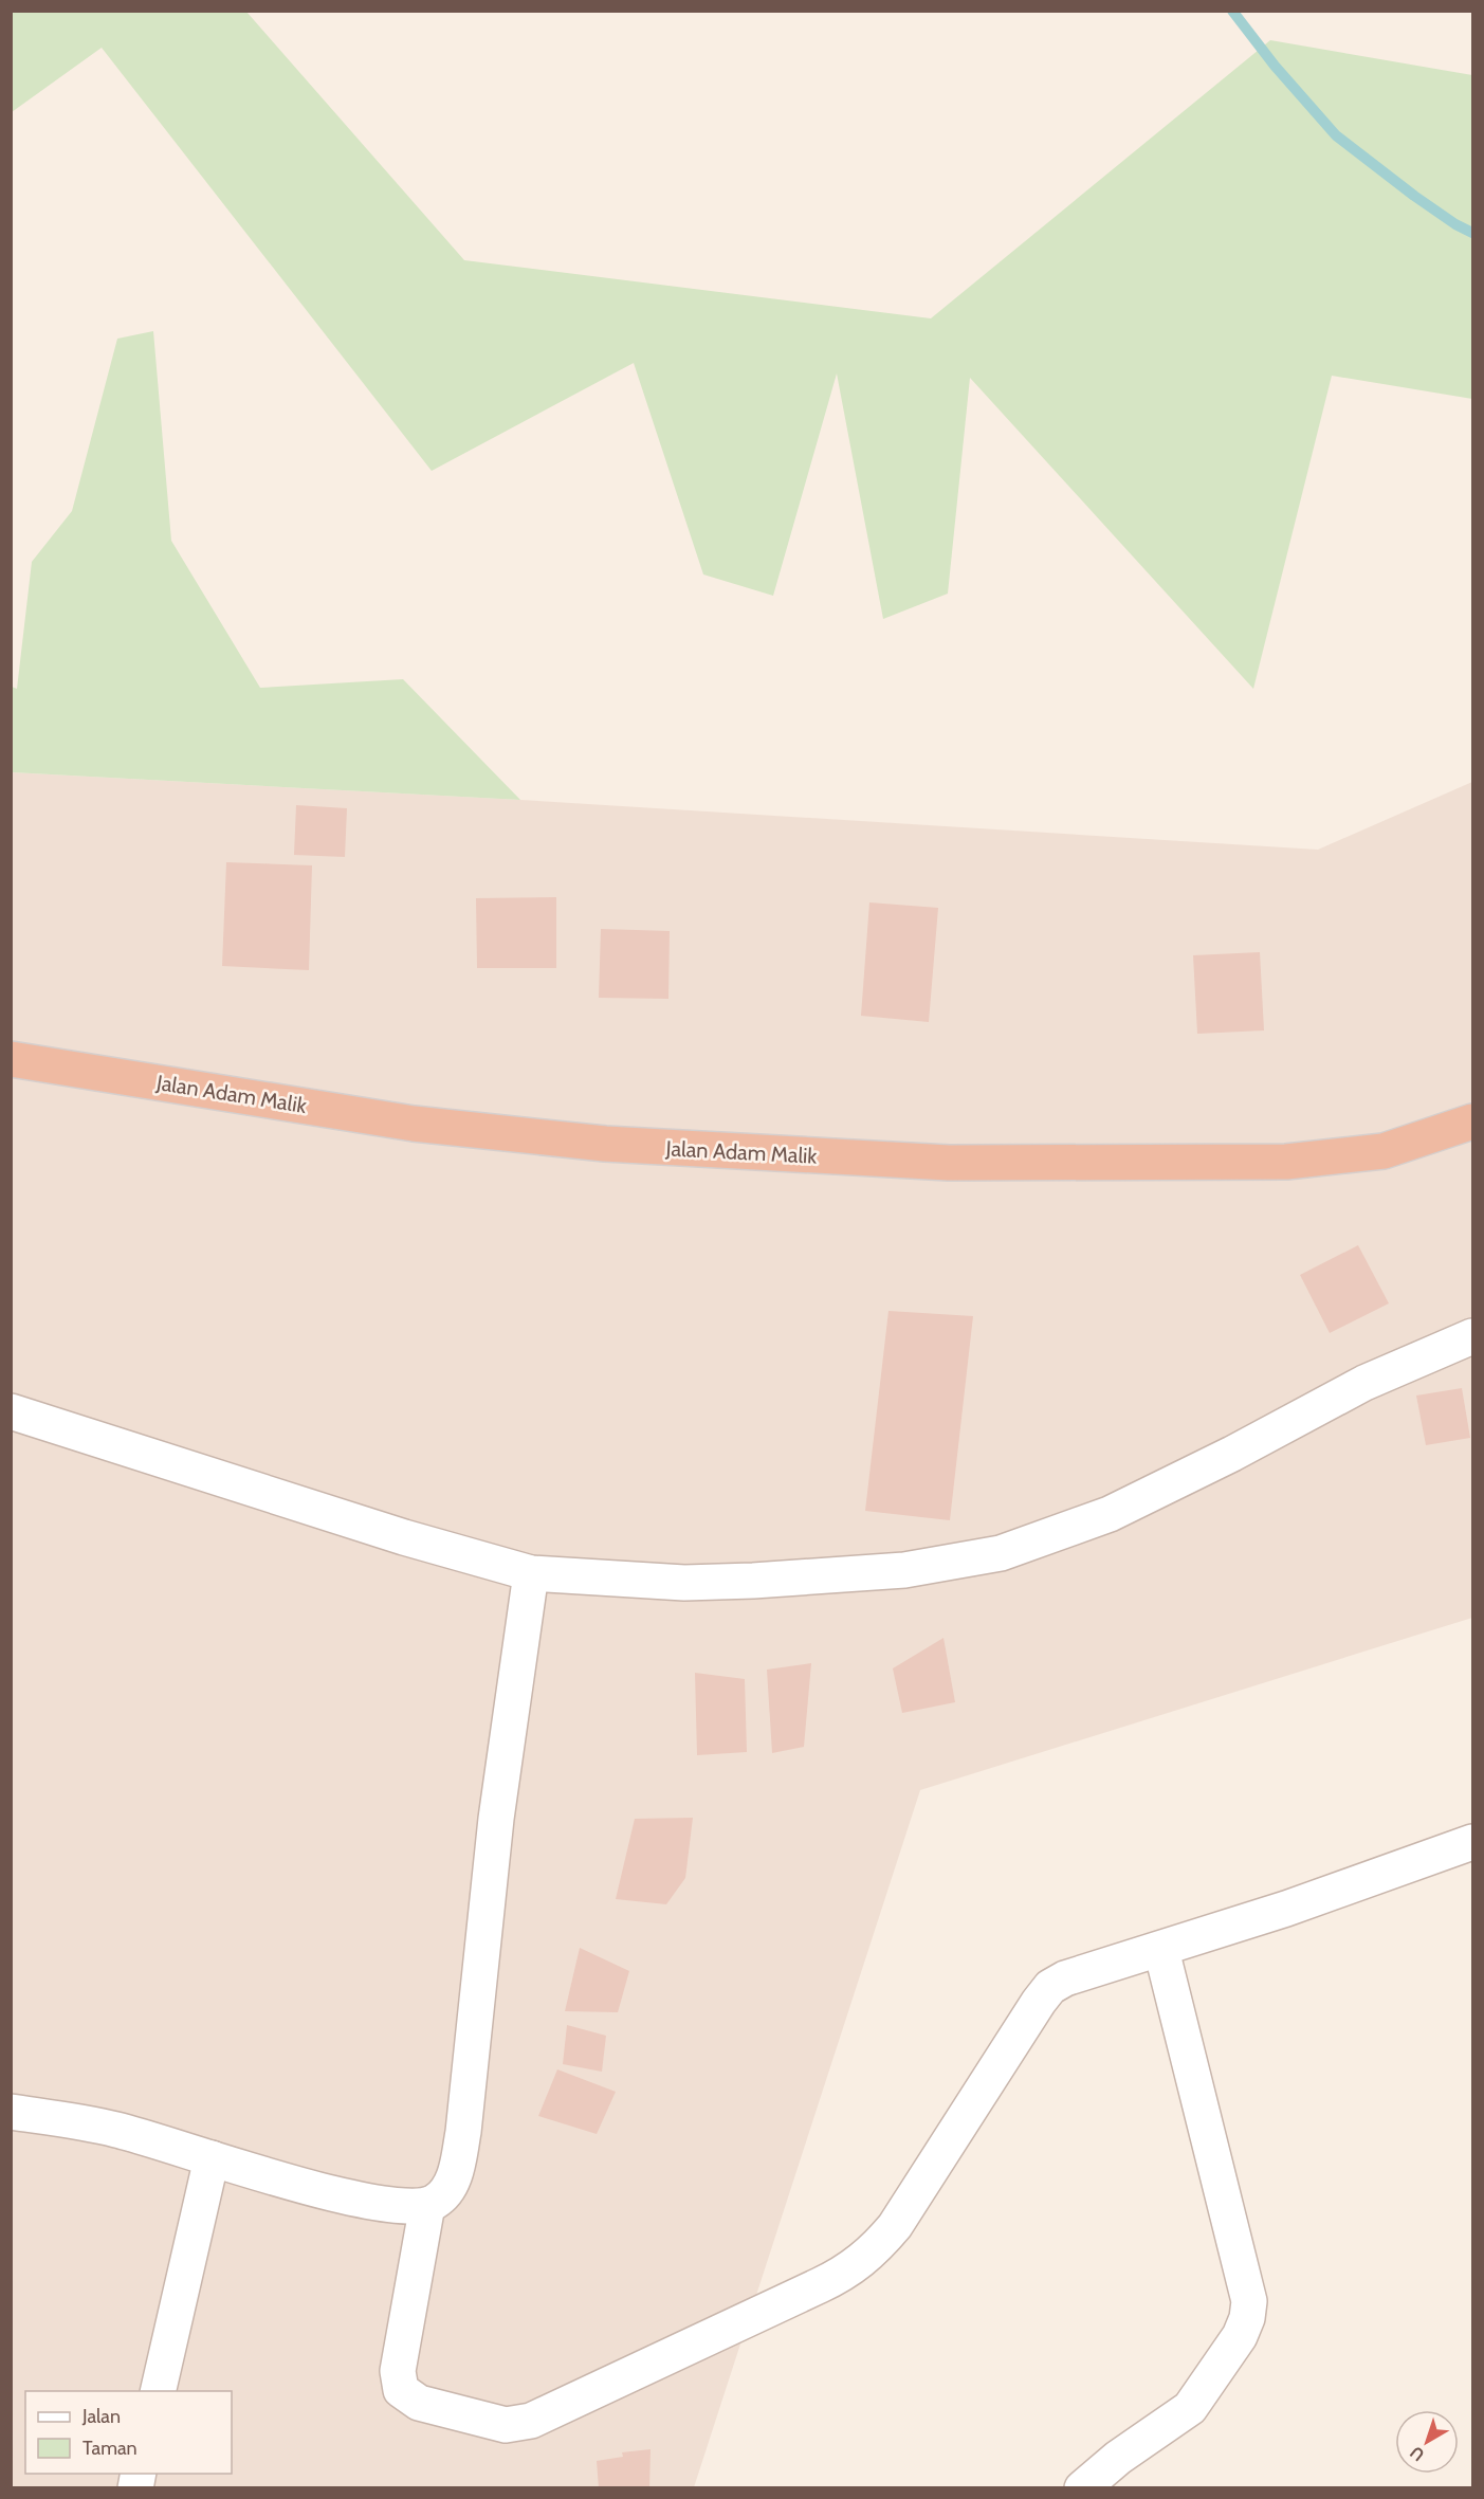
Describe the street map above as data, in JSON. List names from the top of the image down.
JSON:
{
  "streets": {
    "highway": ["Jalan Adam Malik"]
  },
  "legend": ["Jalan", "Taman"],
  "north": "bottom left"
}
